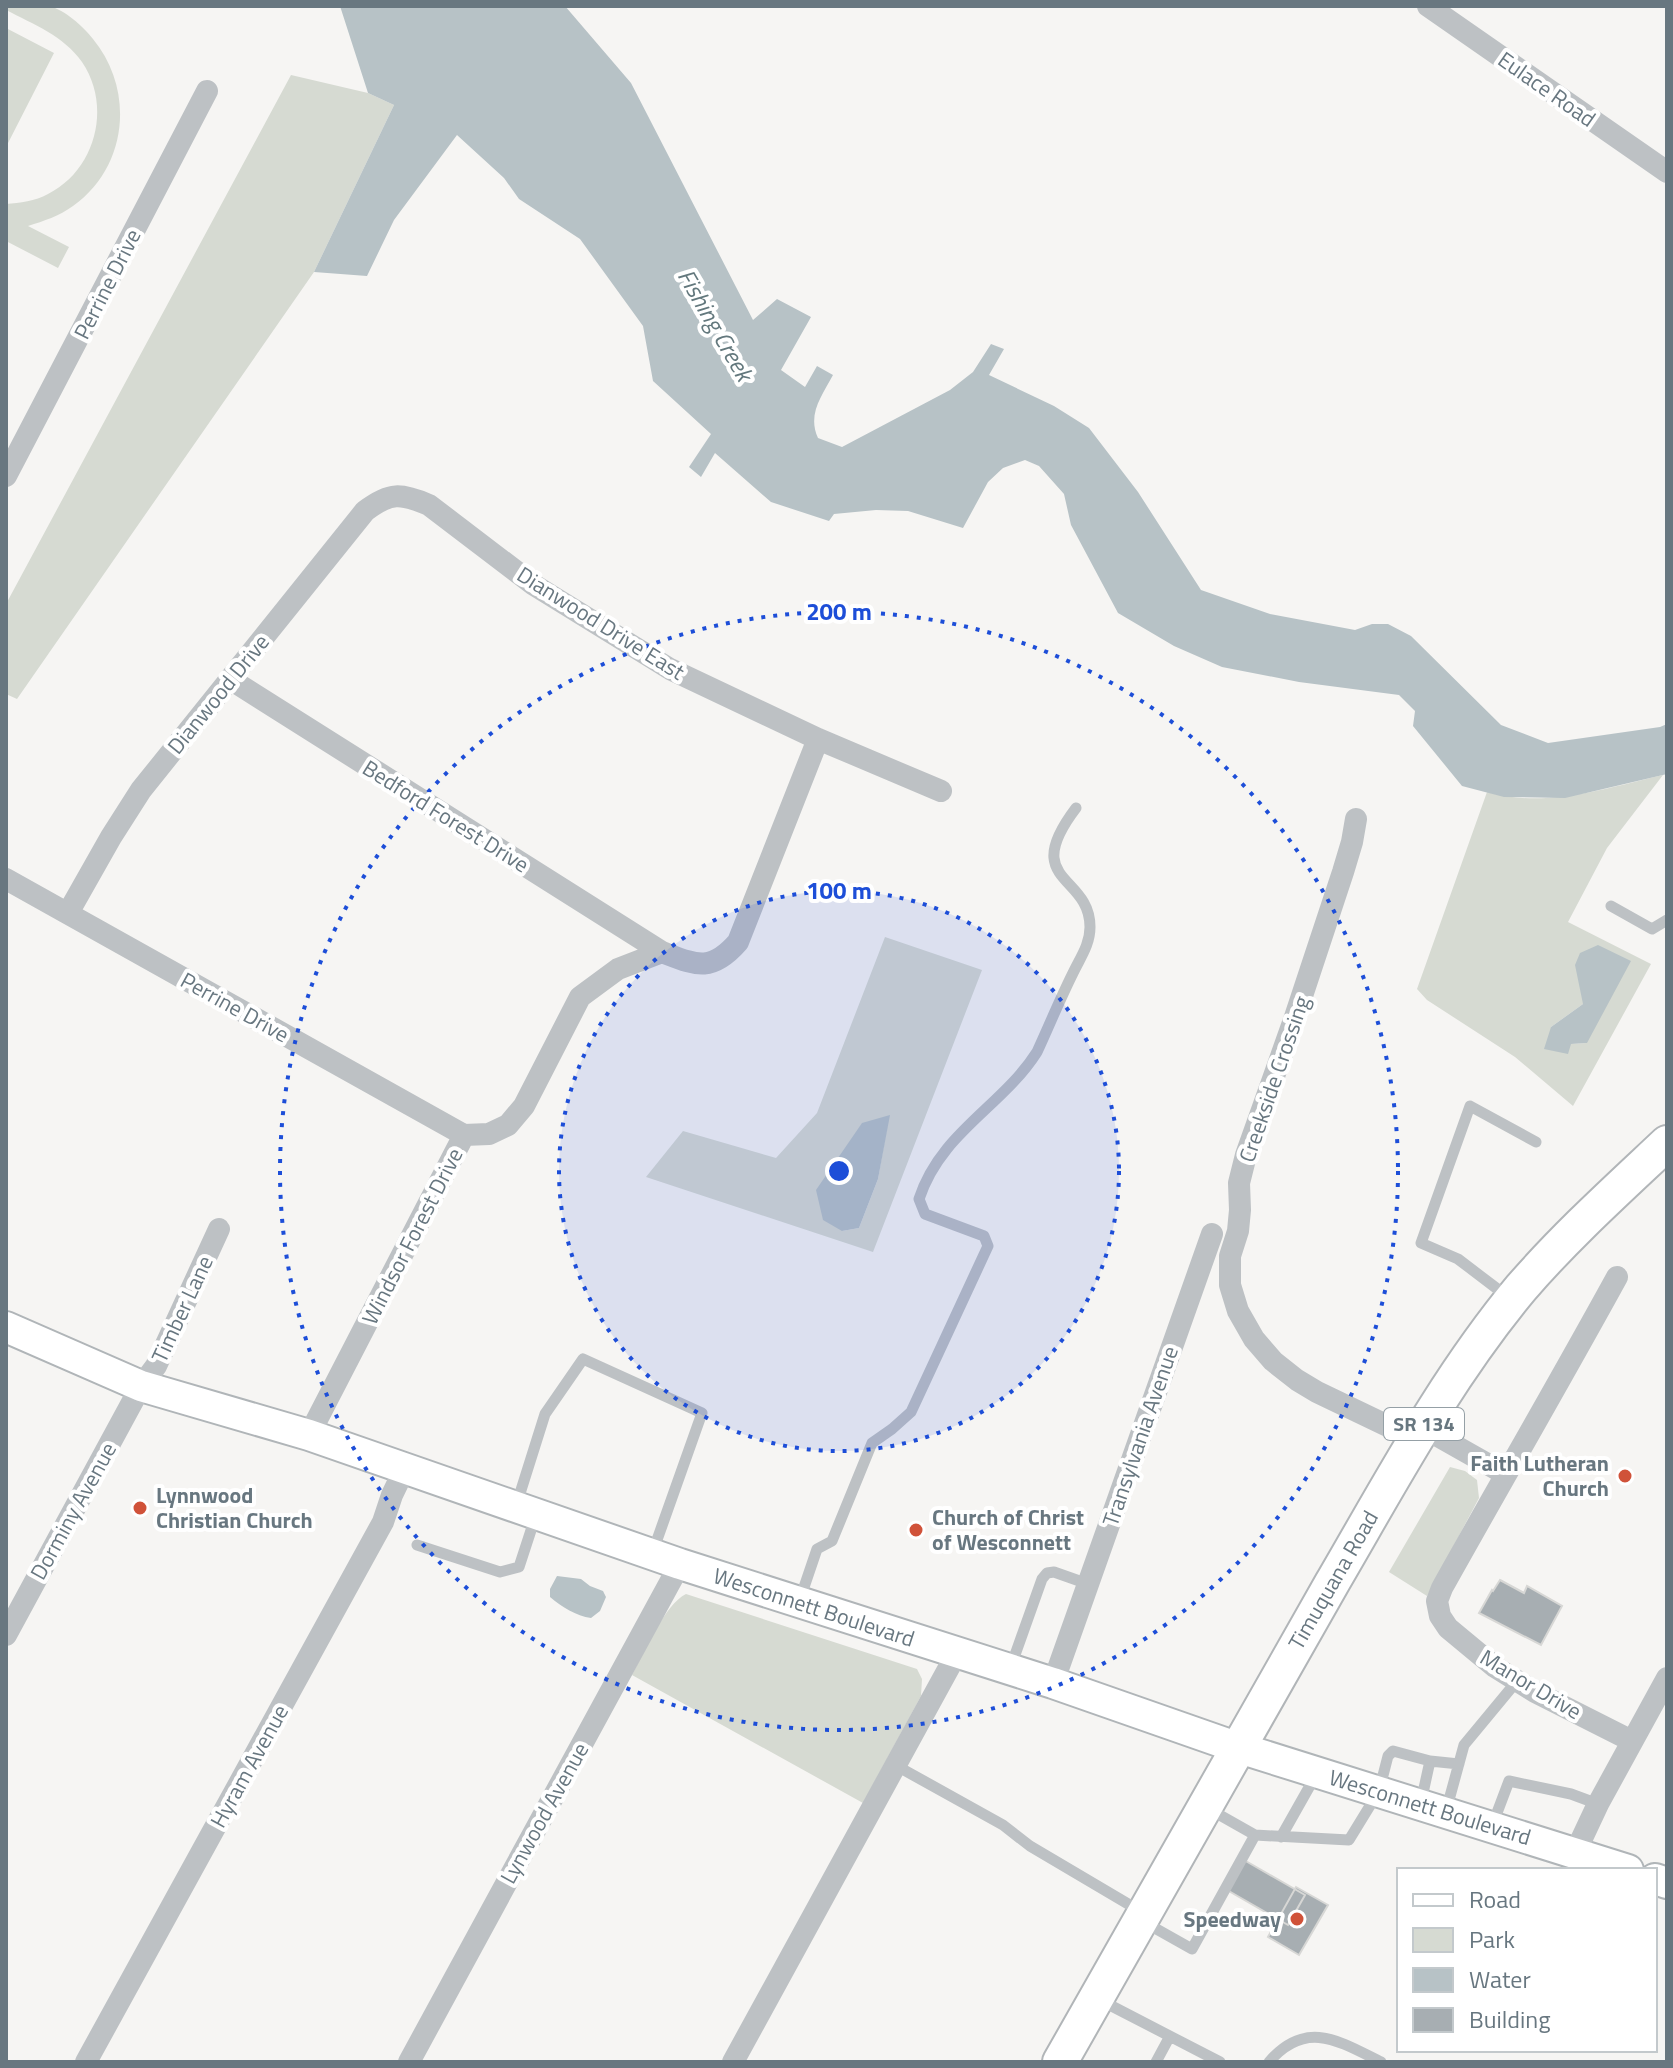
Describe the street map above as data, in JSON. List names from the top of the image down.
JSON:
{
  "streets": {
    "main road": ["SR 134", "Timuquana Road"],
    "street": [
      "Eulace Road",
      "Perrine Drive",
      "Dianwood Drive East",
      "Dianwood Drive",
      "Bedford Forest Drive",
      "Creekside Crossing",
      "Windsor Forest Drive",
      "Timber Lane",
      "Transylvania Avenue",
      "Dorminy Avenue",
      "Wesconnett Boulevard",
      "Manor Drive",
      "Hyram Avenue",
      "Lynwood Avenue"
    ]
  },
  "crossings": [
    ["Perrine Drive", "Dianwood Drive"],
    ["Perrine Drive", "Windsor Forest Drive"],
    ["Dianwood Drive East", "Dianwood Drive"],
    ["Dianwood Drive", "Bedford Forest Drive"],
    ["Bedford Forest Drive", "Windsor Forest Drive"],
    ["Creekside Crossing", "Timuquana Road"],
    ["Creekside Crossing", "Manor Drive"],
    ["Windsor Forest Drive", "Wesconnett Boulevard"],
    ["Timber Lane", "Dorminy Avenue"],
    ["Timber Lane", "Wesconnett Boulevard"],
    ["Transylvania Avenue", "Wesconnett Boulevard"],
    ["Dorminy Avenue", "Wesconnett Boulevard"],
    ["Timuquana Road", "Wesconnett Boulevard"],
    ["Wesconnett Boulevard", "Hyram Avenue"],
    ["Wesconnett Boulevard", "Lynwood Avenue"]
  ],
  "water": ["Fishing Creek"],
  "places": [
    "Faith Lutheran Church",
    "Lynnwood Christian Church",
    "Church of Christ of Wesconnett",
    "Speedway"
  ],
  "legend": [
    "Road",
    "Park",
    "Water",
    "Building"
  ],
  "rings": ["200 m", "100 m"]
}
